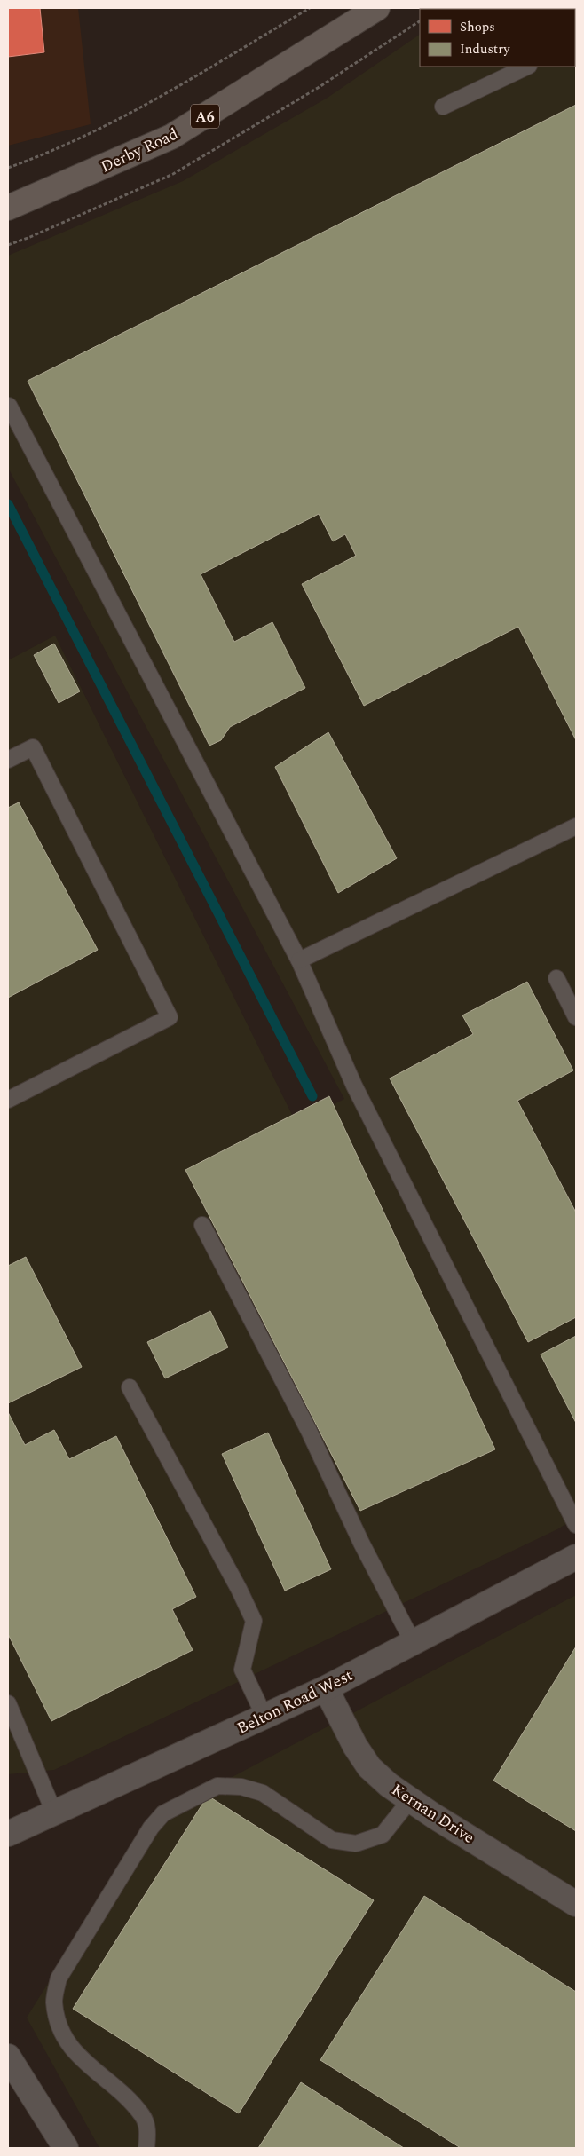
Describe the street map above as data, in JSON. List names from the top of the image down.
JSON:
{
  "streets": {
    "highway": ["A6", "Derby Road"],
    "street": ["Belton Road West", "Kernan Drive"]
  },
  "crossings": [
    ["Belton Road West", "Kernan Drive"]
  ],
  "legend": ["Shops", "Industry"]
}
